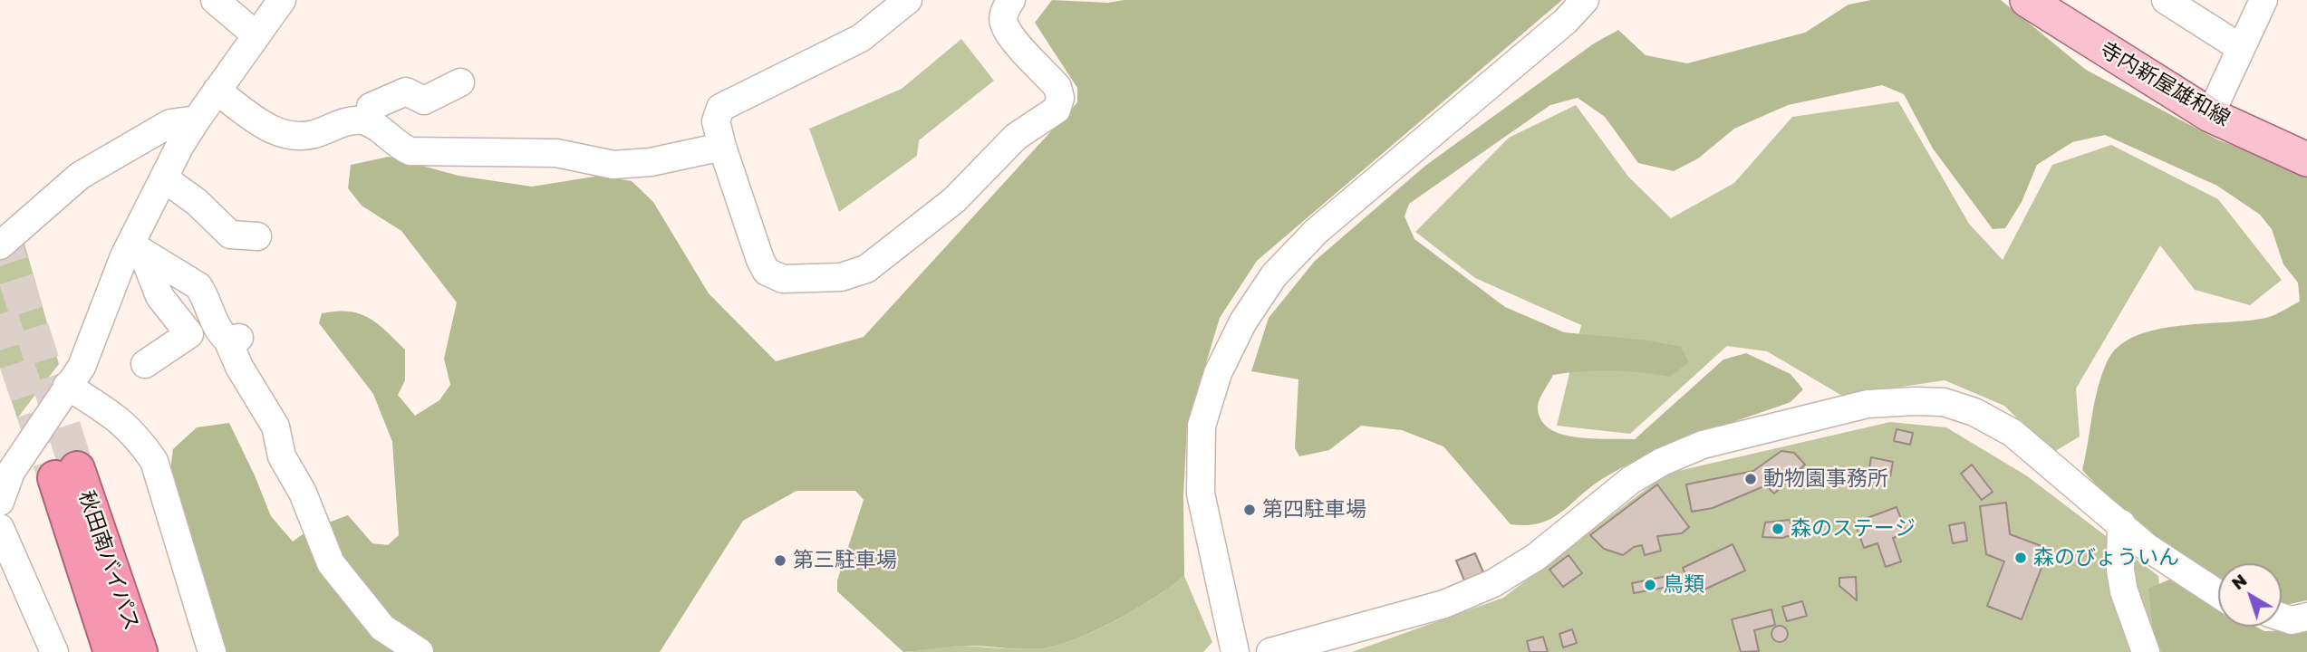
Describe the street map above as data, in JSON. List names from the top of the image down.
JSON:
{
  "streets": {
    "highway": ["秋田南バイパス"],
    "main road": ["寺内新屋雄和線"]
  },
  "places": [
    "動物園事務所",
    "第四駐車場",
    "森のステージ",
    "森のびょういん",
    "第三駐車場",
    "鳥類"
  ],
  "north": "top left"
}
